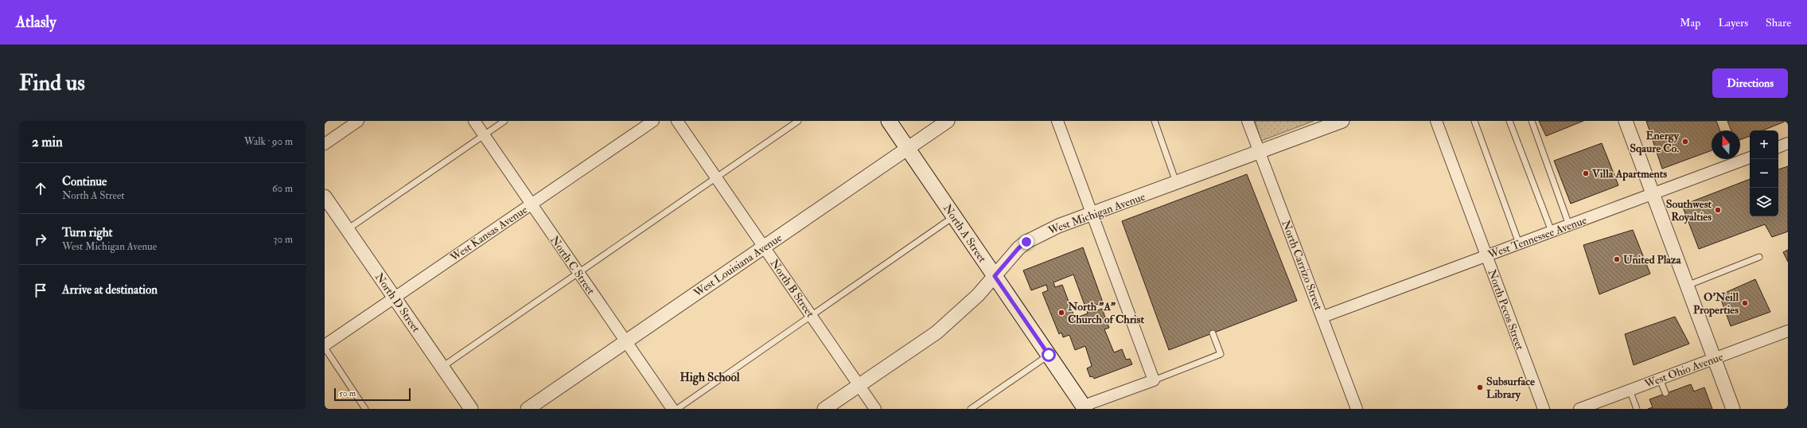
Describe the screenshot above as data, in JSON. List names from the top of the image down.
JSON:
{
  "streets": {
    "main road": ["North A Street"],
    "street": [
      "West Michigan Avenue",
      "West Kansas Avenue",
      "West Tennessee Avenue",
      "North C Street",
      "West Louisiana Avenue",
      "North Carrizo Street",
      "North B Street",
      "North D Street",
      "North Pecos Street",
      "West Ohio Avenue"
    ]
  },
  "crossings": [
    ["West Michigan Avenue", "North A Street"],
    ["West Michigan Avenue", "North Carrizo Street"],
    ["West Michigan Avenue", "North B Street"],
    ["West Kansas Avenue", "North C Street"],
    ["West Kansas Avenue", "North D Street"],
    ["North A Street", "West Louisiana Avenue"],
    ["West Tennessee Avenue", "North Carrizo Street"],
    ["West Tennessee Avenue", "North Pecos Street"],
    ["North C Street", "West Louisiana Avenue"],
    ["West Louisiana Avenue", "North B Street"]
  ],
  "districts": ["High School"],
  "places": [
    "Energy Sqaure Co.",
    "Villa Apartments",
    "Southwest Royalties",
    "United Plaza",
    "O'Neill Properties",
    "North \"A\" Church of Christ",
    "Subsurface Library"
  ],
  "scale_bar": "50 m",
  "north": "top",
  "page": {
    "header": "Atlasly",
    "nav": ["Map", "Layers", "Share"],
    "buttons": "Directions",
    "title": "Find us",
    "heading": ["2 min", "Walk · 90 m"],
    "map_buttons": ["+", "−"],
    "list": [
      ["Continue", "North A Street", "60 m"],
      ["Turn right", "West Michigan Avenue", "30 m"],
      "Arrive at destination"
    ],
    "scale": "50 m"
  }
}
